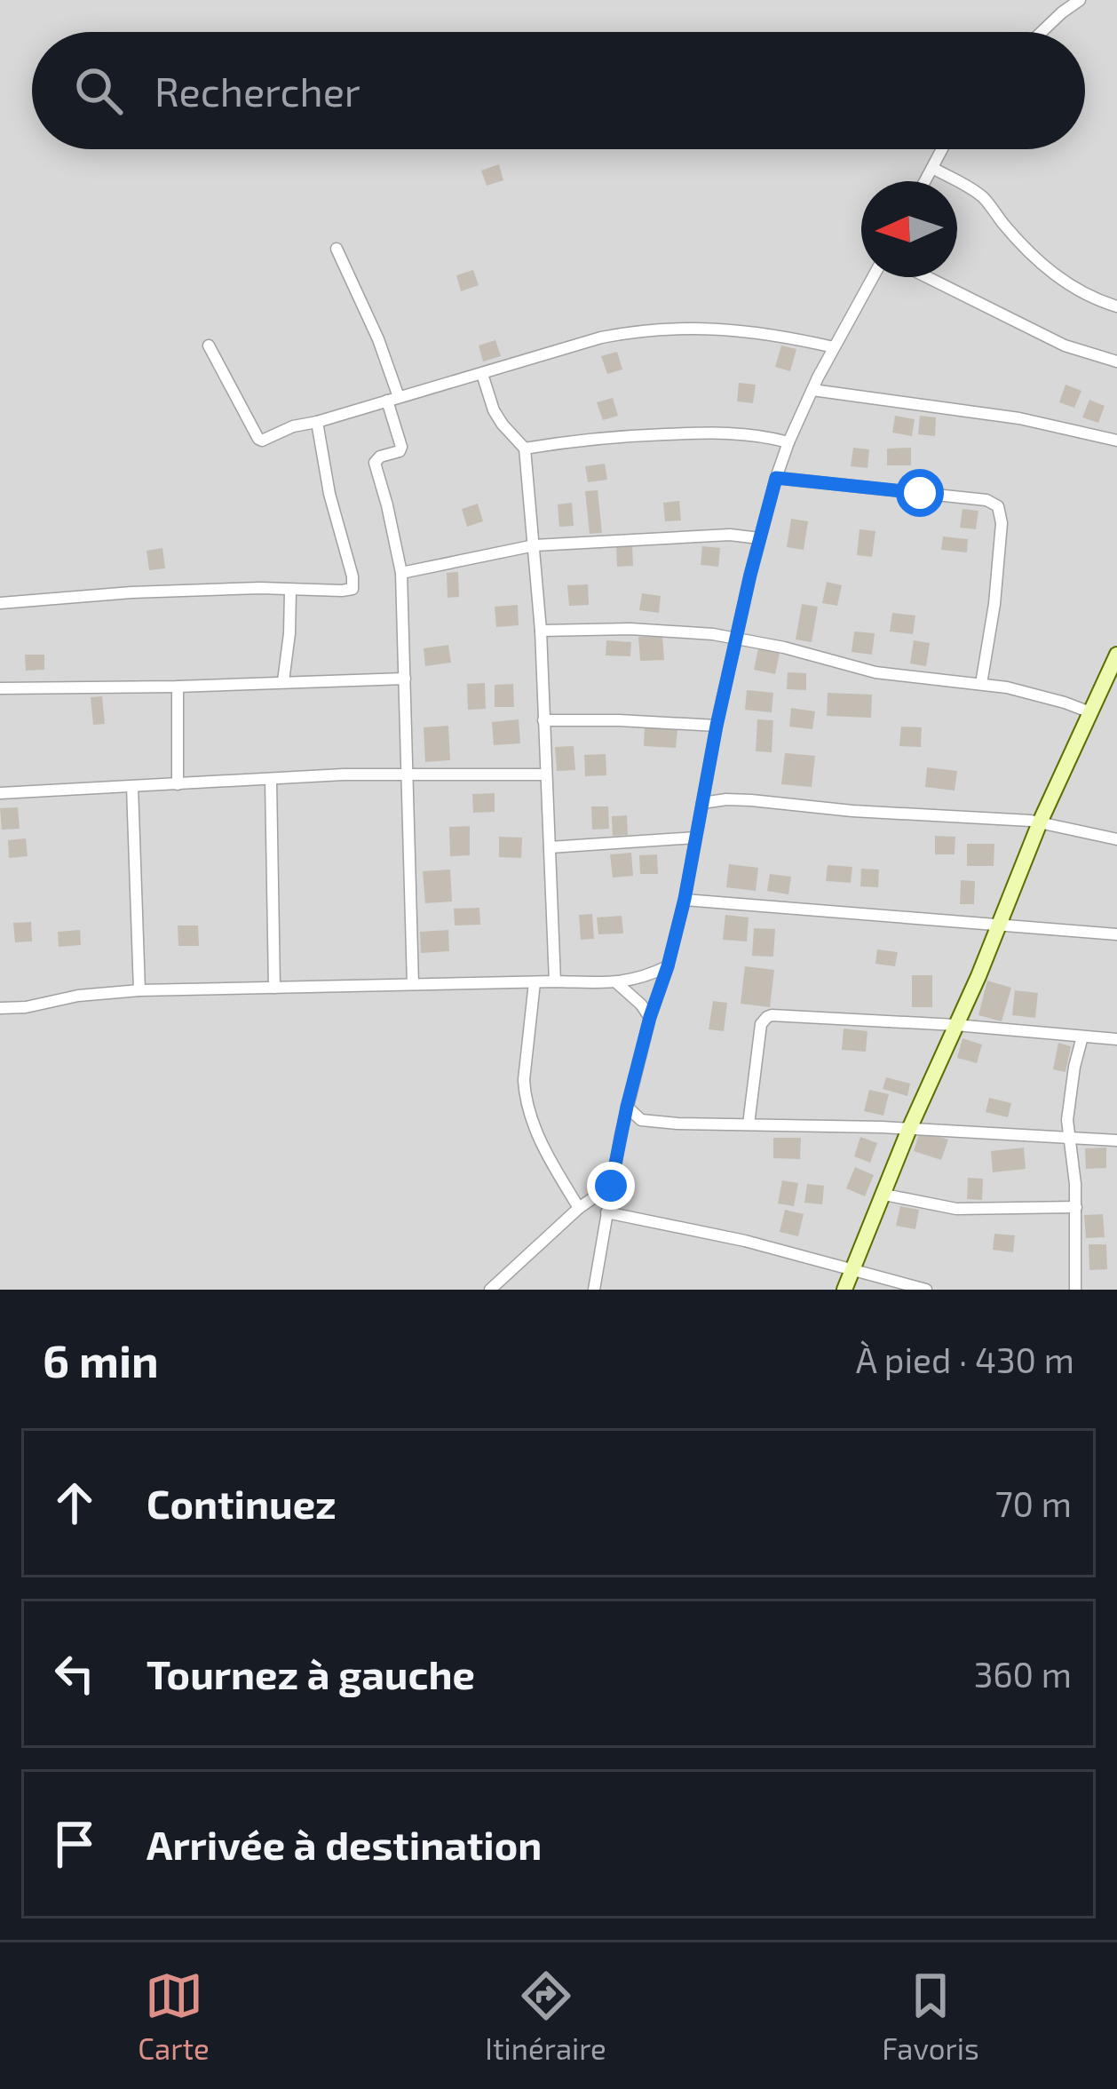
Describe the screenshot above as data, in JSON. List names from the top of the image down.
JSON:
{
  "north": "left",
  "page": {
    "search": "Rechercher",
    "heading": ["6 min", "À pied · 430 m"],
    "list": [
      ["Continuez", "70 m"],
      ["Tournez à gauche", "360 m"],
      "Arrivée à destination"
    ],
    "nav": ["Carte", "Itinéraire", "Favoris"]
  }
}
